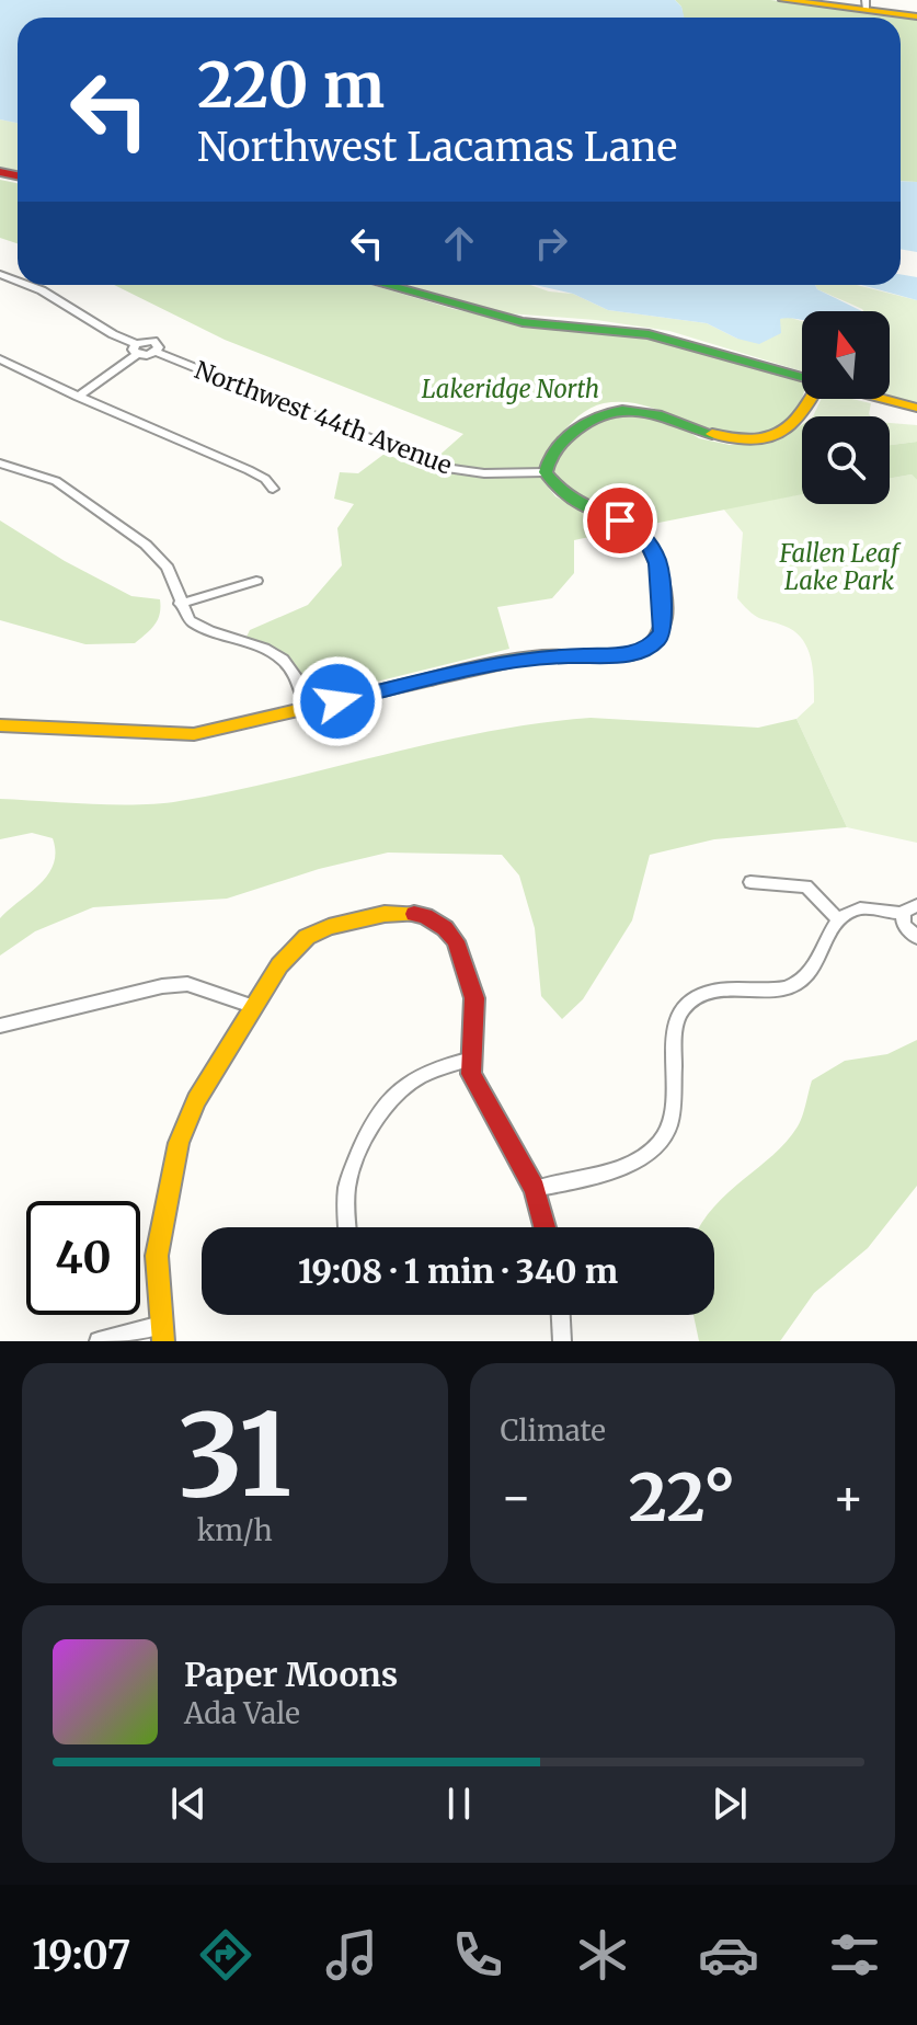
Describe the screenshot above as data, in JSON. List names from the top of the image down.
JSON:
{
  "streets": {
    "street": ["Northwest 44th Avenue"]
  },
  "parks": ["Lakeridge North", "Fallen Leaf Lake Park"],
  "north": "top",
  "page": {
    "turn": ["220 m", "Northwest Lacamas Lane"],
    "limit": "40",
    "trip": "19:08 · 1 min · 340 m",
    "tile": [
      ["31", "km/h"],
      "Climate"
    ],
    "heat": ["−", "22°", "+"],
    "song": ["Paper Moons", "Ada Vale"],
    "tabs": "19:07"
  }
}
